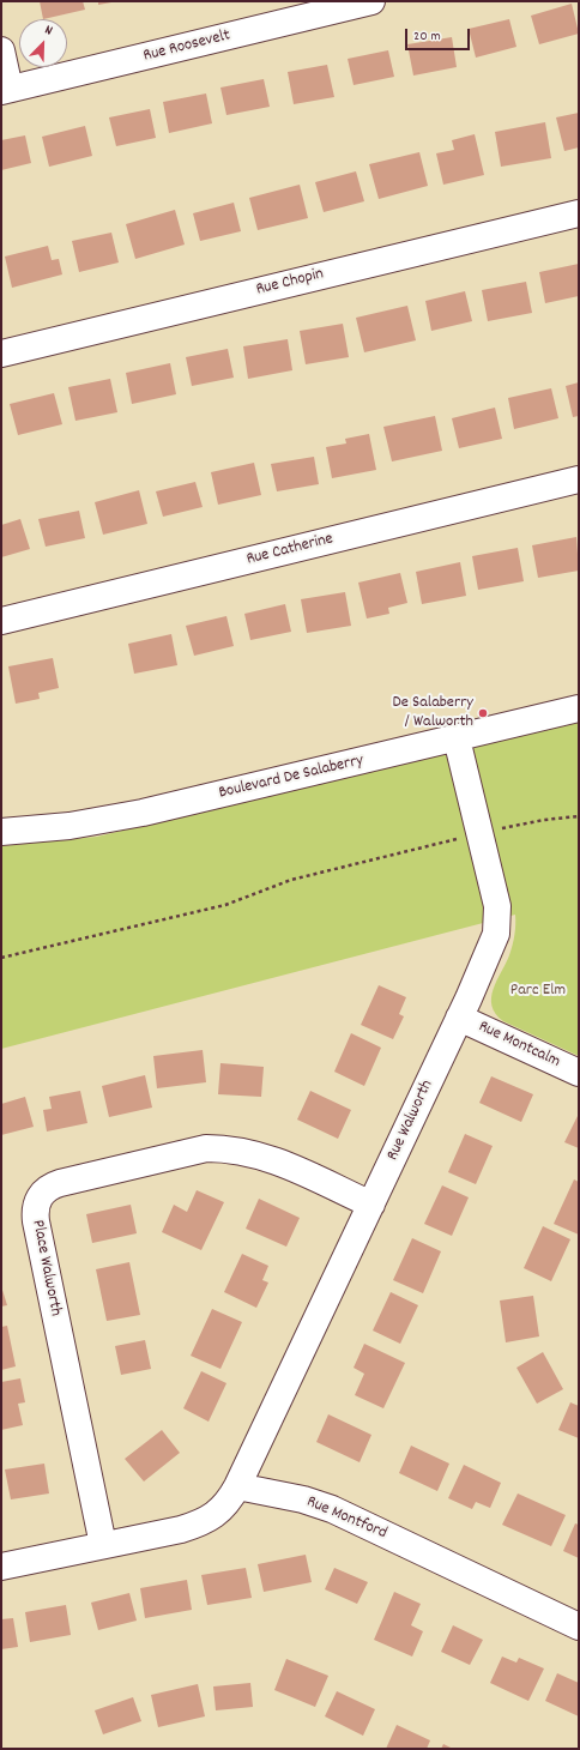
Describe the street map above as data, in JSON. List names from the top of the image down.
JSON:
{
  "streets": {
    "street": [
      "Rue Roosevelt",
      "Rue Chopin",
      "Rue Catherine",
      "Boulevard De Salaberry",
      "Rue Montcalm",
      "Rue Walworth",
      "Place Walworth",
      "Rue Montford"
    ]
  },
  "crossings": [
    ["Boulevard De Salaberry", "Rue Walworth"],
    ["Rue Montcalm", "Rue Walworth"],
    ["Rue Walworth", "Place Walworth"],
    ["Rue Walworth", "Rue Montford"]
  ],
  "parks": ["Parc Elm"],
  "places": ["De Salaberry / Walworth"],
  "scale_bar": "20 m",
  "north": "top right"
}
